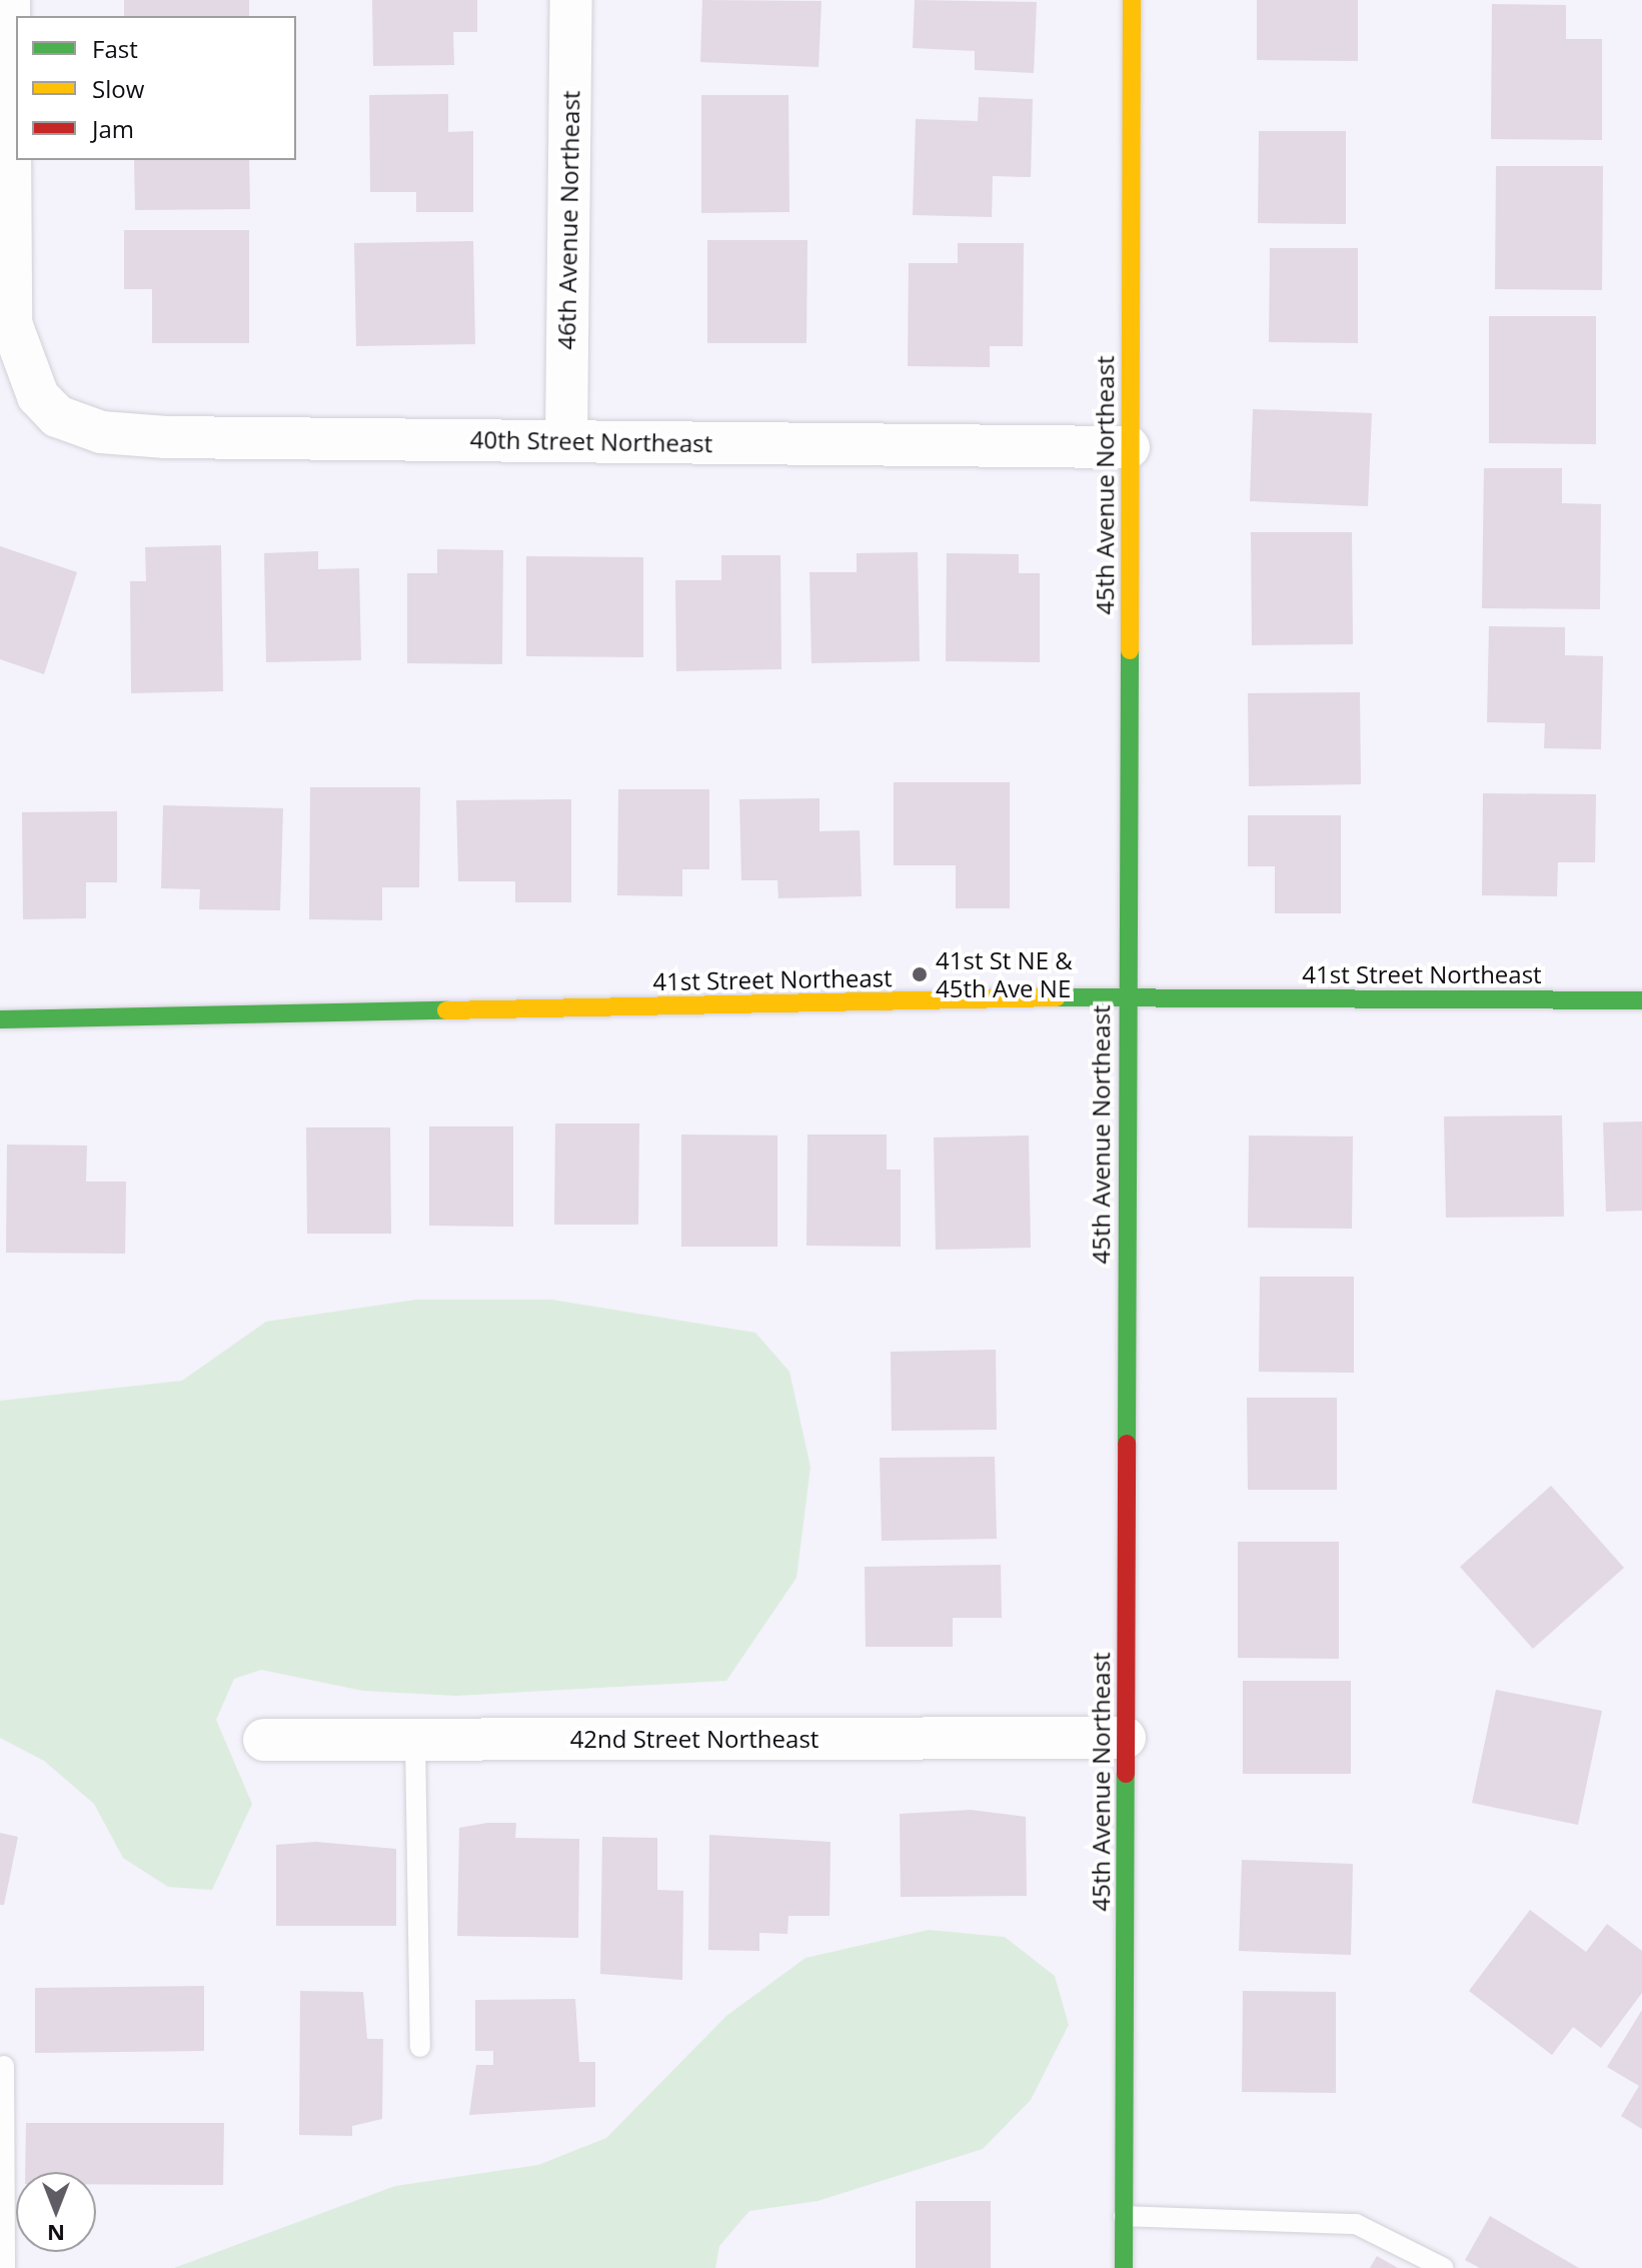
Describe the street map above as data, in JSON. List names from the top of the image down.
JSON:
{
  "streets": {
    "street": [
      "46th Avenue Northeast",
      "40th Street Northeast",
      "45th Avenue Northeast",
      "41st Street Northeast",
      "42nd Street Northeast"
    ]
  },
  "crossings": [
    ["46th Avenue Northeast", "40th Street Northeast"],
    ["40th Street Northeast", "45th Avenue Northeast"],
    ["45th Avenue Northeast", "41st Street Northeast"],
    ["45th Avenue Northeast", "42nd Street Northeast"]
  ],
  "places": ["41st St NE & 45th Ave NE"],
  "legend": ["Fast", "Slow", "Jam"],
  "north": "bottom"
}
